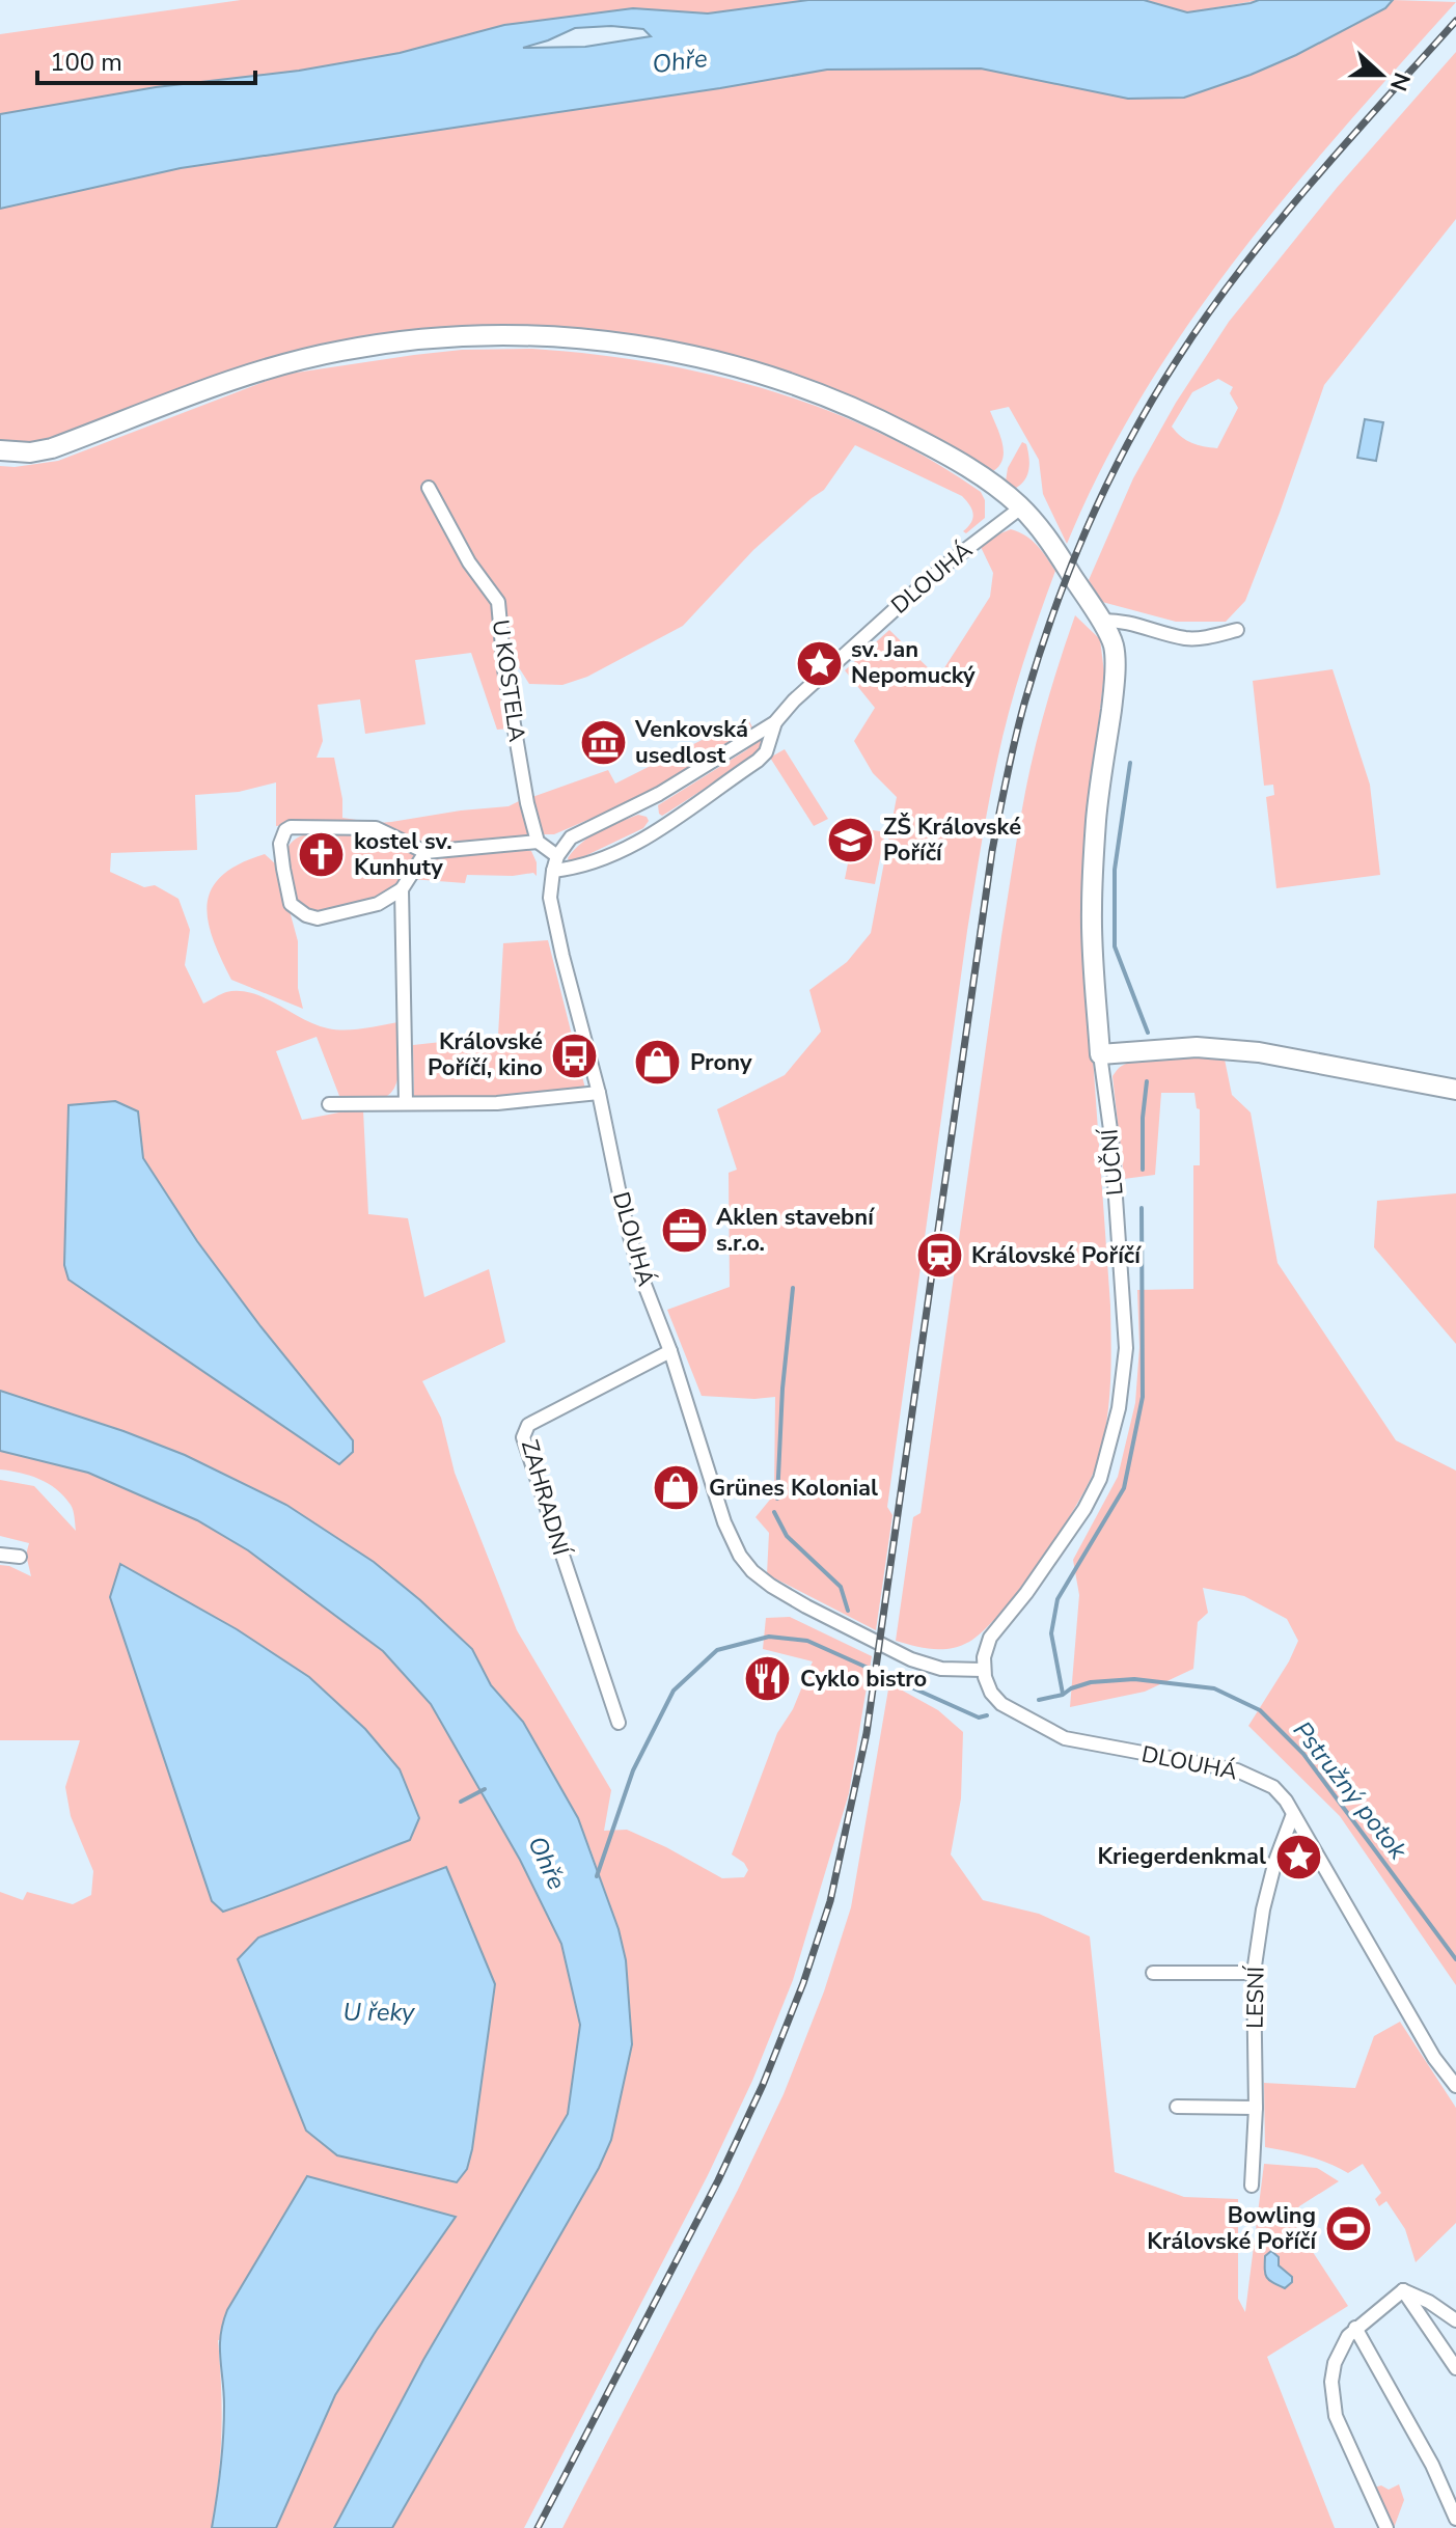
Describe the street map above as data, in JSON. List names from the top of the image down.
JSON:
{
  "streets": {
    "street": [
      "DLOUHÁ",
      "U KOSTELA",
      "LUČNÍ",
      "ZAHRADNÍ",
      "LESNÍ"
    ]
  },
  "crossings": [
    ["DLOUHÁ", "LUČNÍ"],
    ["DLOUHÁ", "ZAHRADNÍ"],
    ["DLOUHÁ", "LESNÍ"]
  ],
  "water": ["Ohře", "Pstružný potok", "U řeky"],
  "places": {
    "place": ["sv. Jan Nepomucký", "Kriegerdenkmal"],
    "museum": ["Venkovská usedlost"],
    "school or university": ["ZŠ Královské Poříčí"],
    "church": ["kostel sv. Kunhuty"],
    "bus stop": ["Královské Poříčí, kino"],
    "shop": ["Prony", "Grünes Kolonial"],
    "office": ["Aklen stavební s.r.o."],
    "station": ["Královské Poříčí"],
    "restaurant": ["Cyklo bistro"],
    "sports": ["Bowling Královské Poříčí"]
  },
  "scale_bar": "100 m",
  "north": "right"
}
